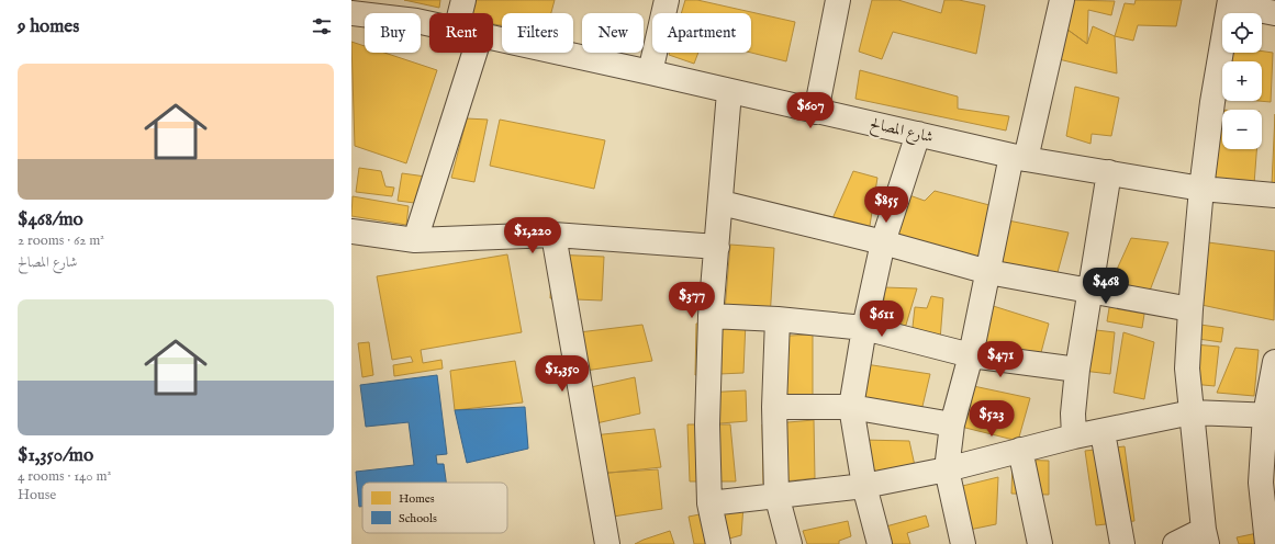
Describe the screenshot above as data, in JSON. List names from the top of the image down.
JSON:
{
  "streets": {
    "street": ["شارع المصالح"]
  },
  "legend": ["Homes", "Schools"],
  "page": {
    "heading": "9 homes",
    "map_buttons": ["+", "−"],
    "chip": [
      "Buy",
      "Rent",
      "Filters",
      "New",
      "Apartment"
    ],
    "list": [
      {
        "name": "$468/mo",
        "note": "2 rooms · 62 m² · شارع المصالح"
      },
      {
        "name": "$1,350/mo",
        "note": "4 rooms · 140 m² · House"
      }
    ],
    "price": [
      "$607",
      "$855",
      "$1,220",
      "$468",
      "$377",
      "$611",
      "$471",
      "$1,350",
      "$523"
    ]
  }
}
